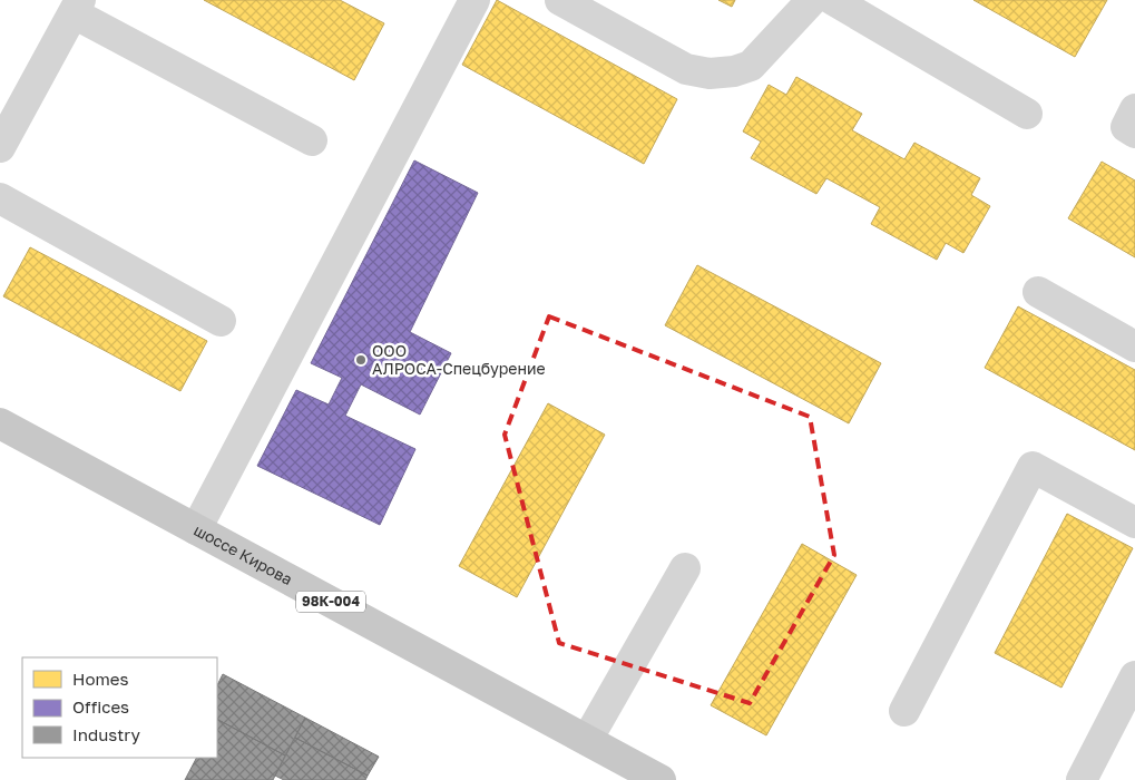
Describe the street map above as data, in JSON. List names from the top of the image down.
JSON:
{
  "streets": {
    "main road": ["шоссе Кирова", "98К-004"]
  },
  "places": ["ООО АЛРОСА-Спецбурение"],
  "legend": ["Homes", "Offices", "Industry"]
}
